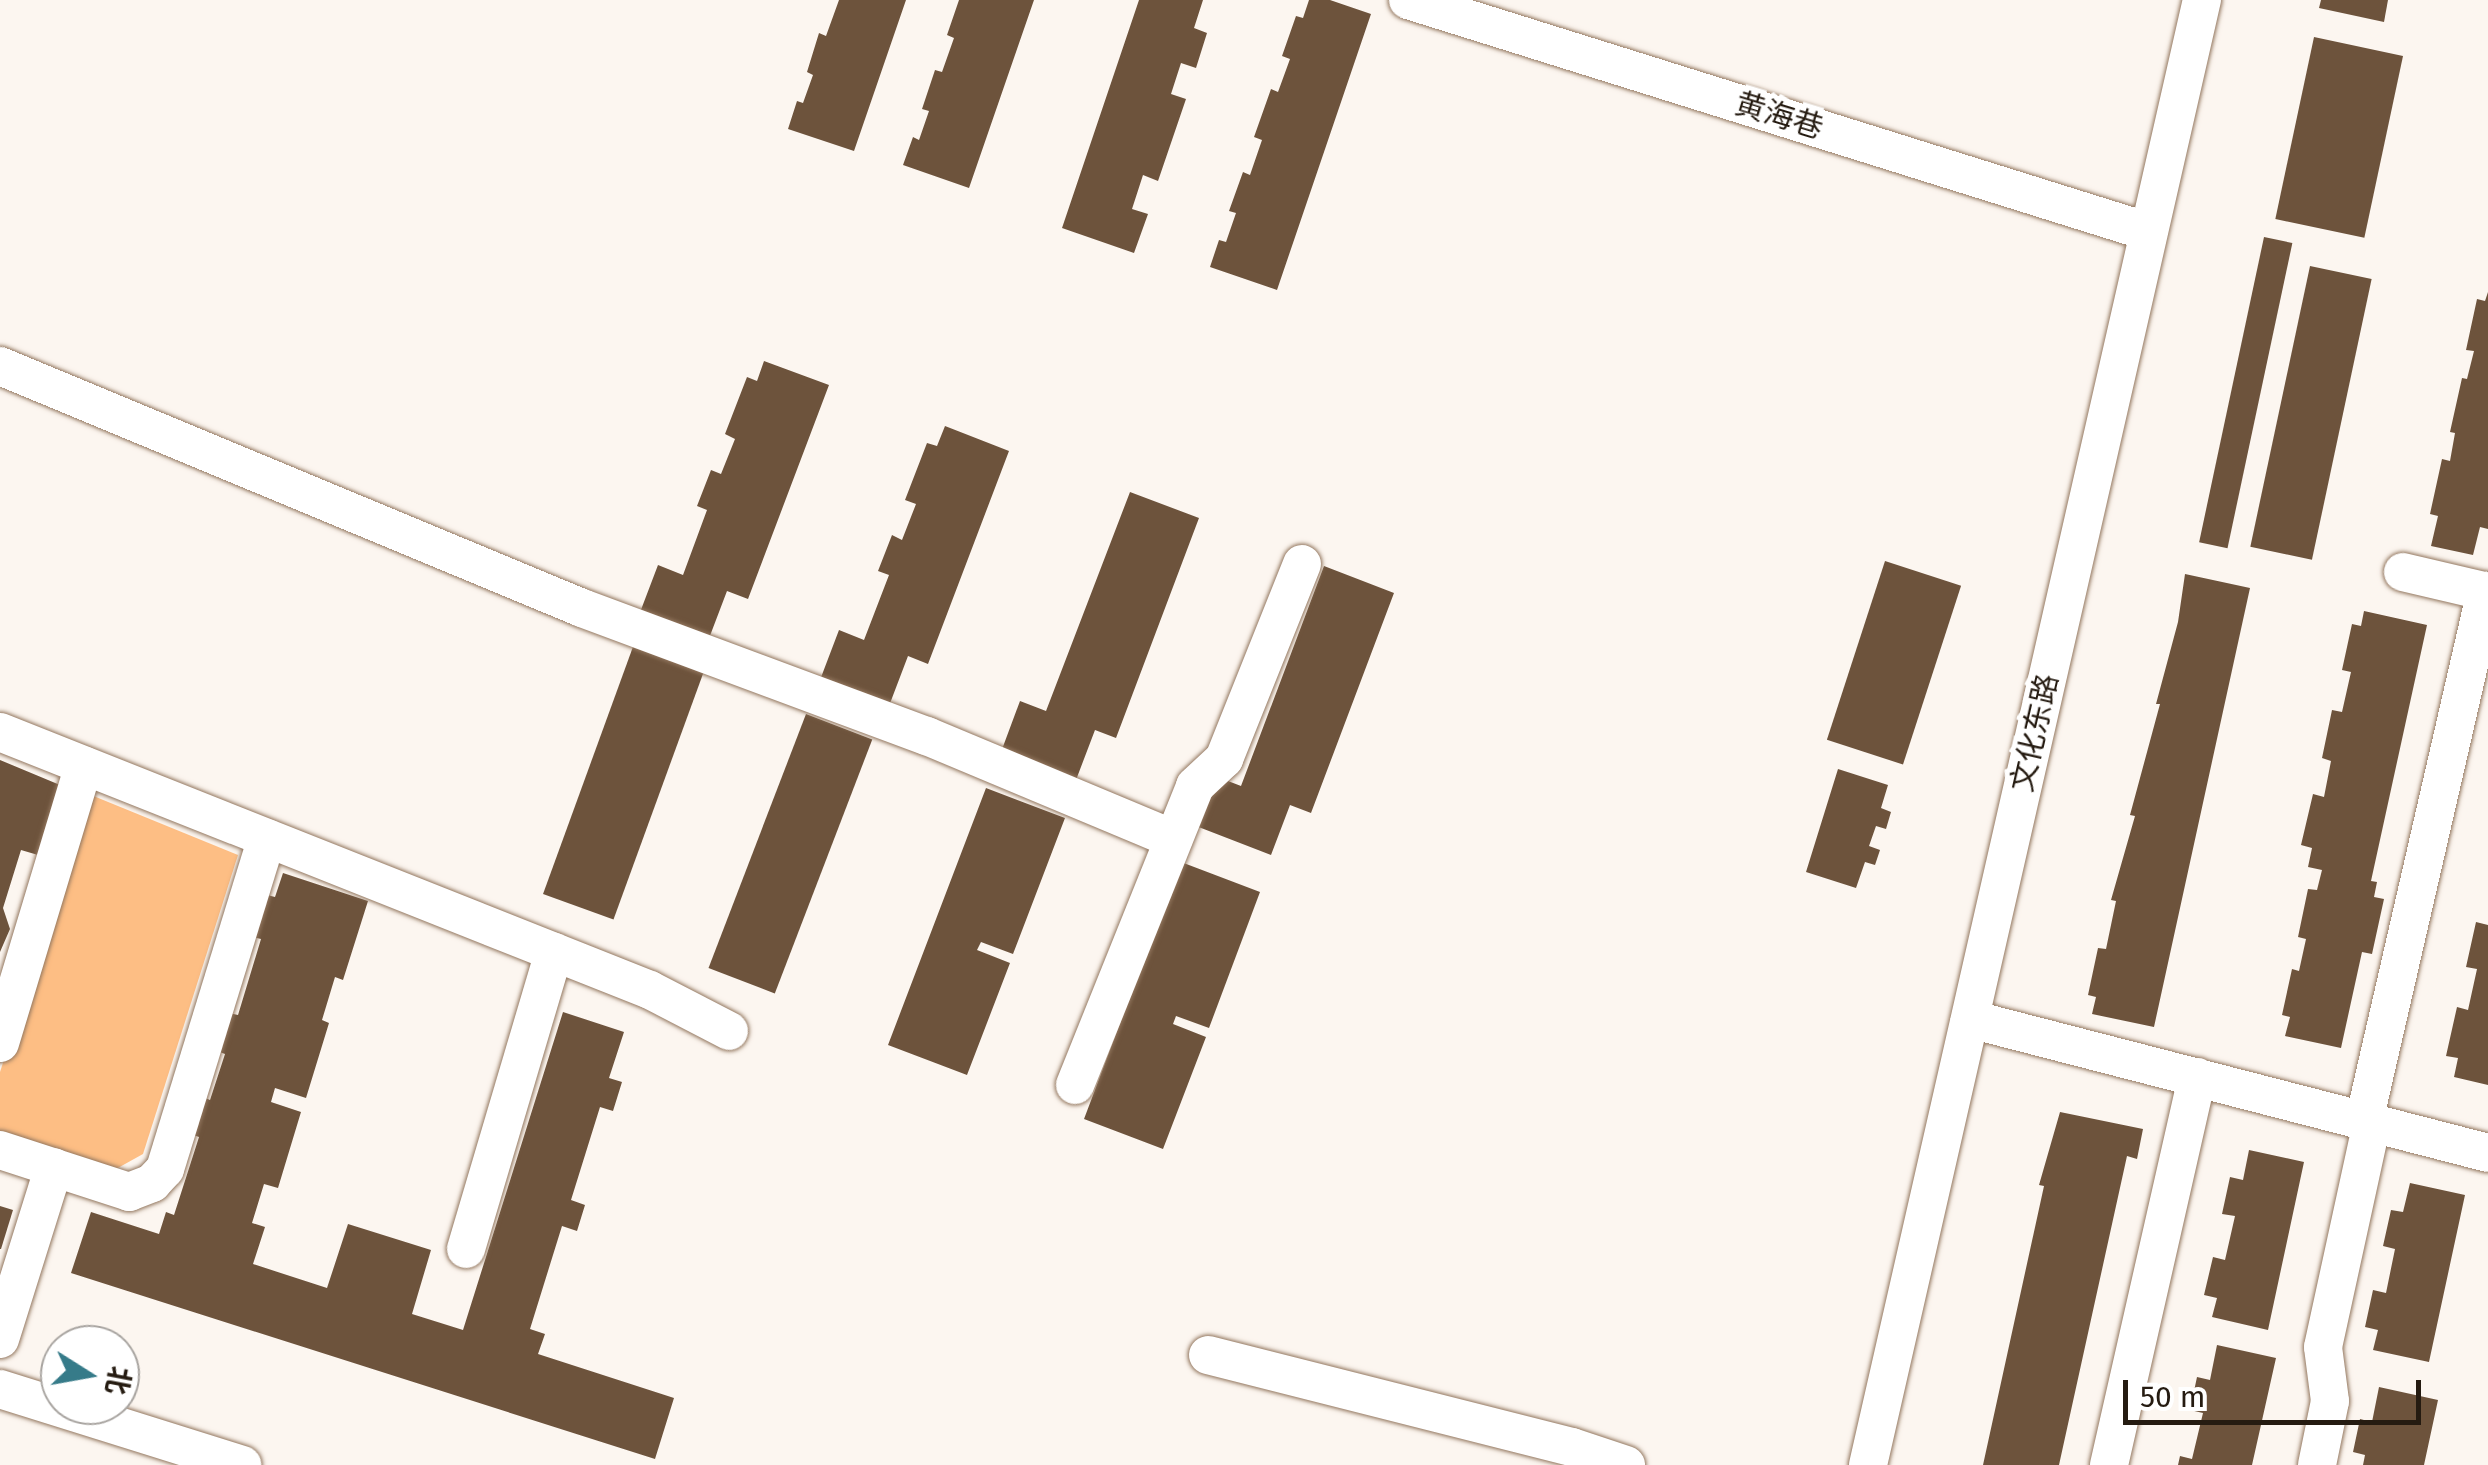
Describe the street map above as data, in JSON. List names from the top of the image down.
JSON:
{
  "streets": {
    "street": ["黄海巷", "文化东路"]
  },
  "crossings": [
    ["黄海巷", "文化东路"]
  ],
  "scale_bar": "50 m",
  "north": "right"
}
